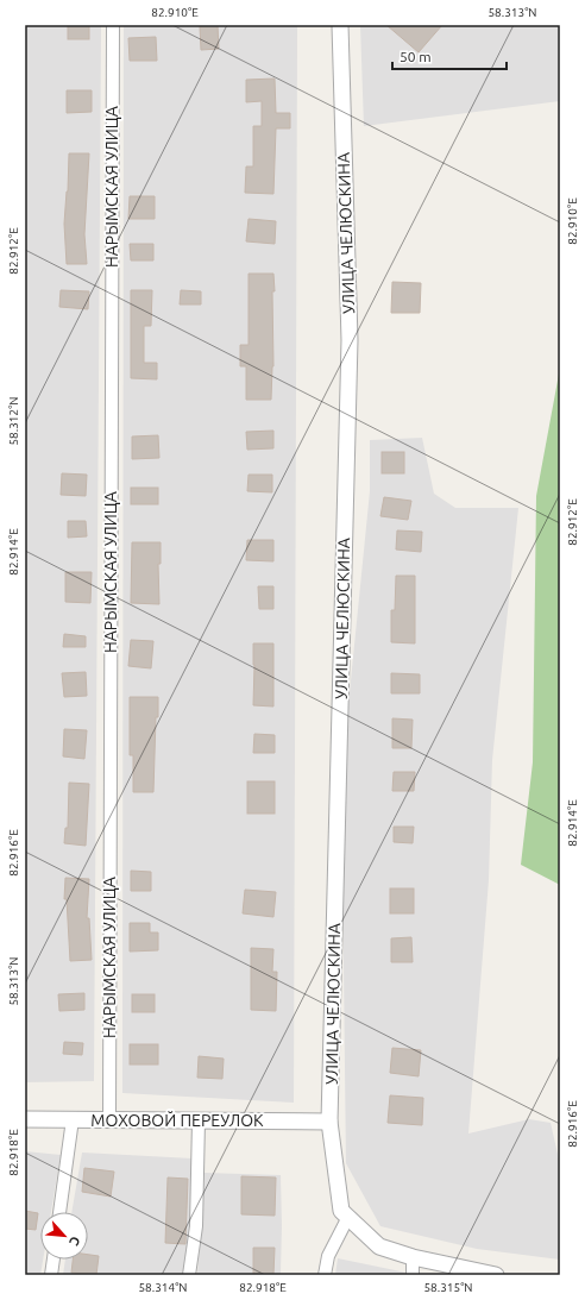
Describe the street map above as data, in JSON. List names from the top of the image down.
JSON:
{
  "streets": {
    "street": ["НАРЫМСКАЯ УЛИЦА", "УЛИЦА ЧЕЛЮСКИНА", "МОХОВОЙ ПЕРЕУЛОК"]
  },
  "crossings": [
    ["НАРЫМСКАЯ УЛИЦА", "МОХОВОЙ ПЕРЕУЛОК"],
    ["УЛИЦА ЧЕЛЮСКИНА", "МОХОВОЙ ПЕРЕУЛОК"]
  ],
  "scale_bar": "50 m",
  "north": "bottom right",
  "coordinates": [
    "82.910°E",
    "58.313°N",
    "82.912°E",
    "58.312°N",
    "82.914°E",
    "82.916°E",
    "82.918°E",
    "58.314°N",
    "58.315°N"
  ]
}
